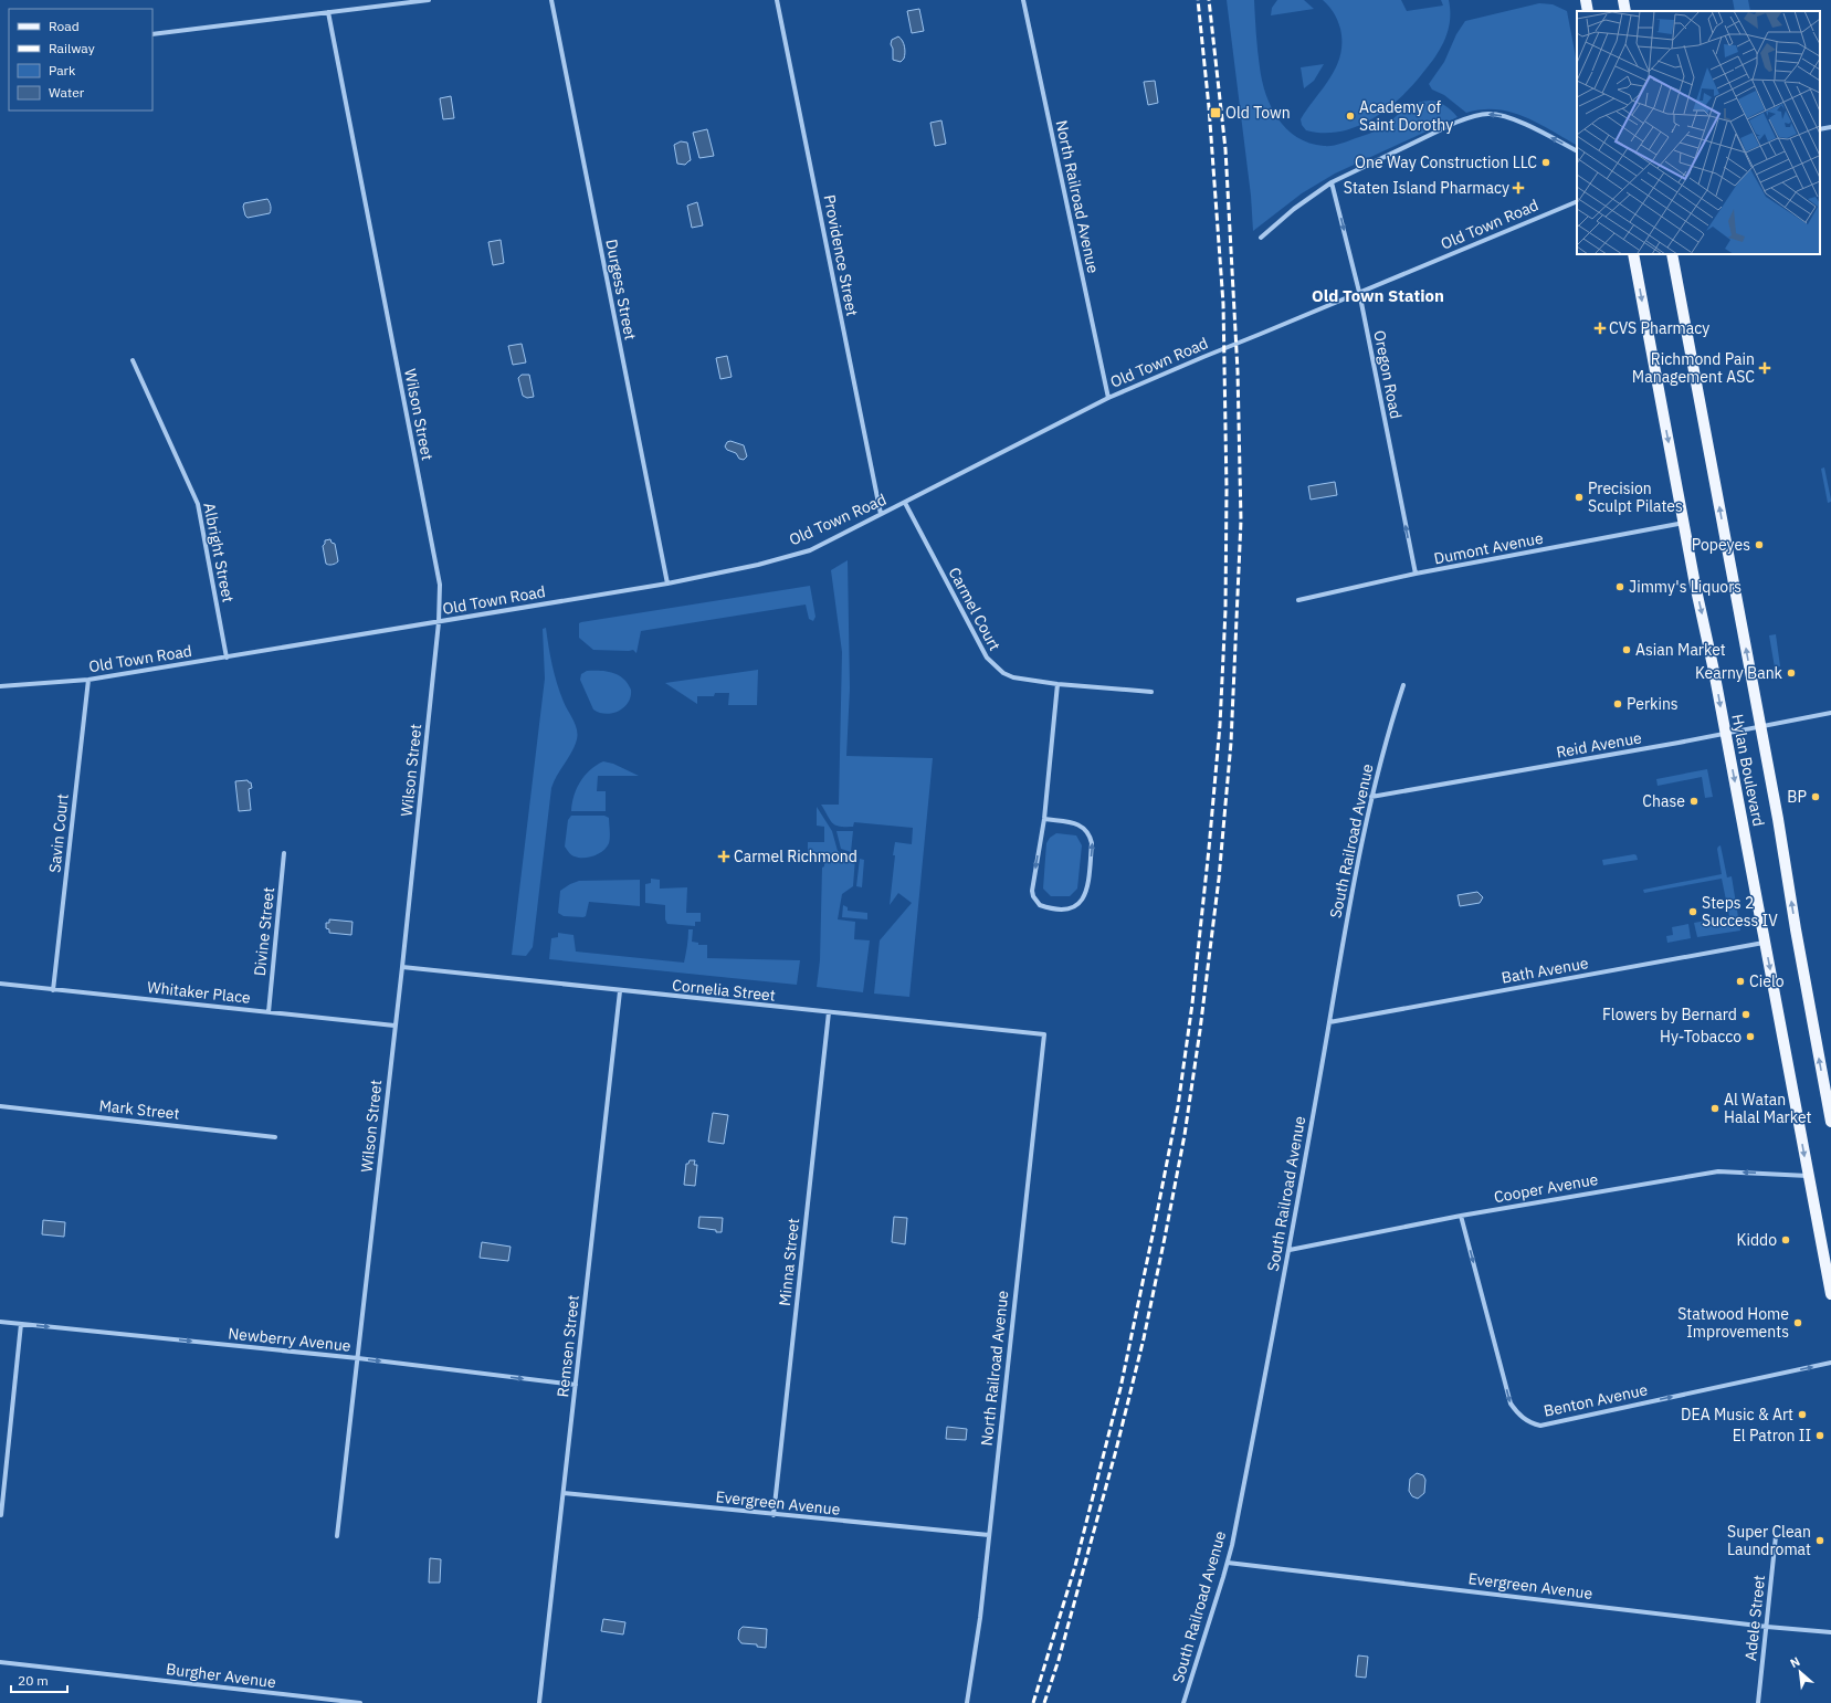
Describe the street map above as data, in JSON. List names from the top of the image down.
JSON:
{
  "streets": {
    "main road": ["Hylan Boulevard"],
    "street": [
      "North Railroad Avenue",
      "Old Town Road",
      "Providence Street",
      "Durgess Street",
      "Oregon Road",
      "Wilson Street",
      "Dumont Avenue",
      "Albright Street",
      "Carmel Court",
      "Reid Avenue",
      "Savin Court",
      "South Railroad Avenue",
      "Divine Street",
      "Bath Avenue",
      "Cornelia Street",
      "Whitaker Place",
      "Mark Street",
      "Cooper Avenue",
      "Minna Street",
      "Newberry Avenue",
      "Remsen Street",
      "Benton Avenue",
      "Evergreen Avenue",
      "Adele Street",
      "Burgher Avenue"
    ]
  },
  "crossings": [
    ["North Railroad Avenue", "Old Town Road"],
    ["North Railroad Avenue", "Cornelia Street"],
    ["North Railroad Avenue", "Evergreen Avenue"],
    ["Old Town Road", "Providence Street"],
    ["Old Town Road", "Durgess Street"],
    ["Old Town Road", "Oregon Road"],
    ["Old Town Road", "Wilson Street"],
    ["Old Town Road", "Albright Street"],
    ["Old Town Road", "Carmel Court"],
    ["Old Town Road", "Savin Court"],
    ["Oregon Road", "Dumont Avenue"],
    ["Wilson Street", "Cornelia Street"],
    ["Wilson Street", "Whitaker Place"],
    ["Wilson Street", "Newberry Avenue"],
    ["Dumont Avenue", "Hylan Boulevard"],
    ["Reid Avenue", "Hylan Boulevard"],
    ["Reid Avenue", "South Railroad Avenue"],
    ["Hylan Boulevard", "Bath Avenue"],
    ["Hylan Boulevard", "Cooper Avenue"],
    ["Savin Court", "Whitaker Place"],
    ["South Railroad Avenue", "Bath Avenue"],
    ["South Railroad Avenue", "Cooper Avenue"],
    ["South Railroad Avenue", "Evergreen Avenue"],
    ["Divine Street", "Whitaker Place"],
    ["Cornelia Street", "Minna Street"],
    ["Cornelia Street", "Remsen Street"],
    ["Cooper Avenue", "Benton Avenue"],
    ["Minna Street", "Evergreen Avenue"],
    ["Newberry Avenue", "Remsen Street"],
    ["Remsen Street", "Evergreen Avenue"],
    ["Evergreen Avenue", "Adele Street"]
  ],
  "one_way": ["Cooper Avenue", "Newberry Avenue"],
  "districts": ["Old Town Station"],
  "places": {
    "transit": ["Old Town"],
    "other": [
      "Academy of Saint Dorothy",
      "One Way Construction LLC",
      "Precision Sculpt Pilates",
      "Popeyes",
      "Jimmy's Liquors",
      "Asian Market",
      "Kearny Bank",
      "Perkins",
      "BP",
      "Chase",
      "Steps 2 Success IV",
      "Cielo",
      "Flowers by Bernard",
      "Hy-Tobacco",
      "Al Watan Halal Market",
      "Kiddo",
      "Statwood Home Improvements",
      "DEA Music & Art",
      "El Patron II",
      "Super Clean Laundromat"
    ],
    "health": [
      "Staten Island Pharmacy",
      "CVS Pharmacy",
      "Richmond Pain Management ASC",
      "Carmel Richmond"
    ]
  },
  "legend": [
    "Road",
    "Railway",
    "Park",
    "Water"
  ],
  "scale_bar": "20 m",
  "north": "top left"
}
